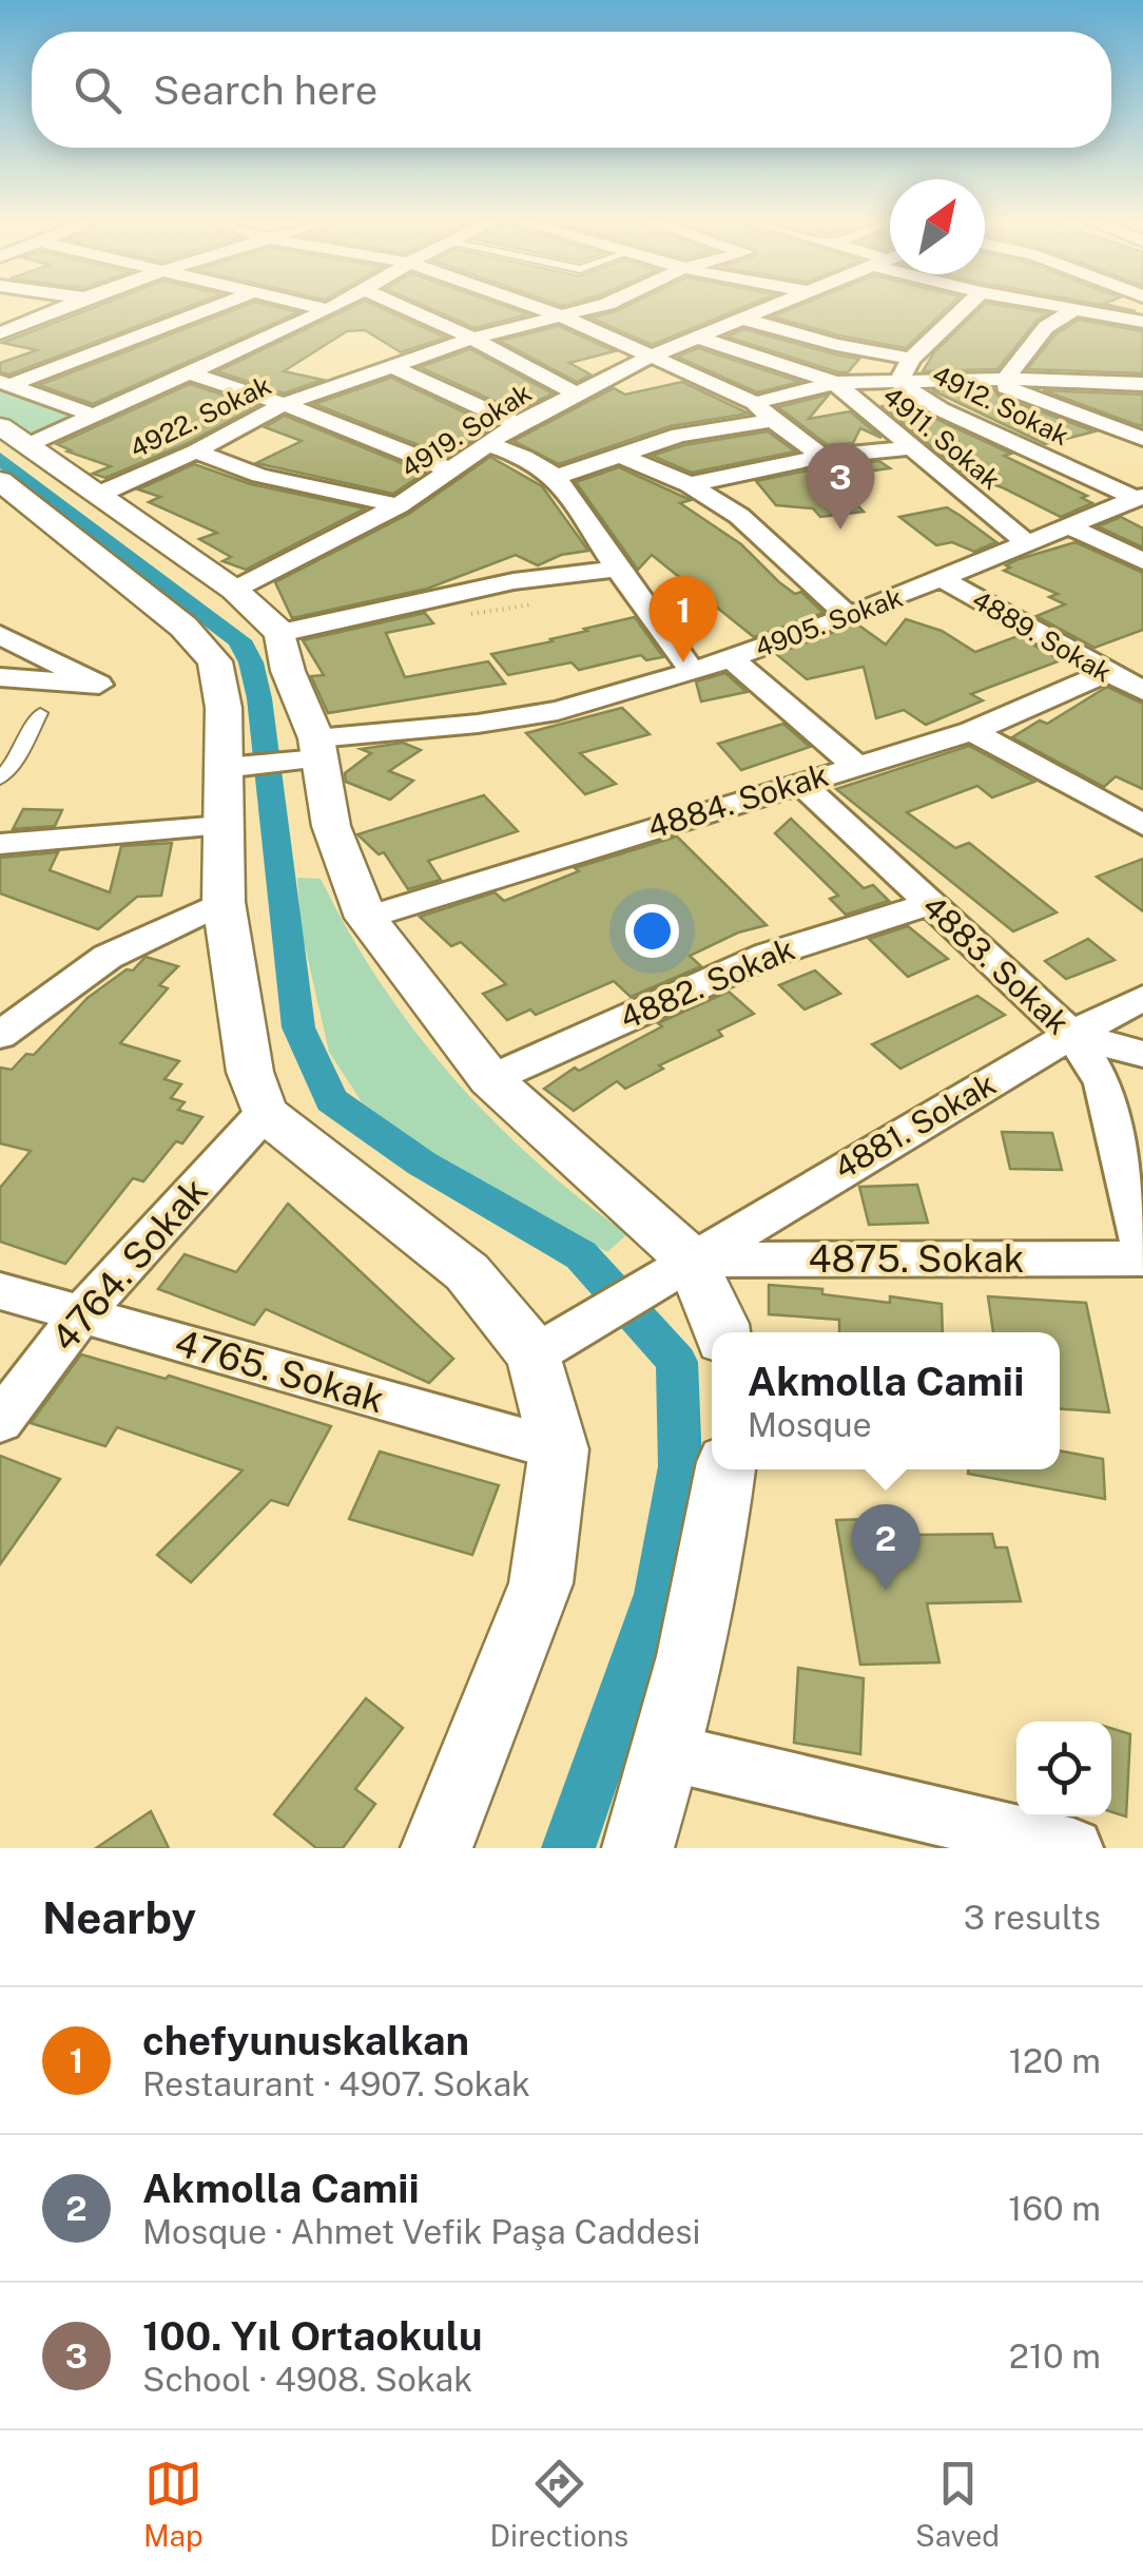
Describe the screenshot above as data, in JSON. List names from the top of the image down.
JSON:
{
  "streets": {
    "street": [
      "4912. Sokak",
      "4922. Sokak",
      "4919. Sokak",
      "4911. Sokak",
      "4905. Sokak",
      "4889. Sokak",
      "4884. Sokak",
      "4883. Sokak",
      "4882. Sokak",
      "4881. Sokak",
      "4875. Sokak",
      "4764. Sokak",
      "4765. Sokak"
    ]
  },
  "crossings": [
    ["4912. Sokak", "4905. Sokak"],
    ["4919. Sokak", "4911. Sokak"],
    ["4911. Sokak", "4905. Sokak"],
    ["4905. Sokak", "4889. Sokak"],
    ["4889. Sokak", "4884. Sokak"],
    ["4884. Sokak", "4883. Sokak"],
    ["4883. Sokak", "4882. Sokak"],
    ["4883. Sokak", "4881. Sokak"],
    ["4881. Sokak", "4875. Sokak"],
    ["4764. Sokak", "4765. Sokak"]
  ],
  "north": "top right",
  "page": {
    "search": "Search here",
    "pins": ["3", "1", "2"],
    "popup": ["Akmolla Camii", "Mosque"],
    "heading": ["Nearby", "3 results"],
    "list": [
      {
        "mark": "1",
        "name": "chefyunuskalkan",
        "note": "Restaurant · 4907. Sokak",
        "value": "120 m"
      },
      {
        "mark": "2",
        "name": "Akmolla Camii",
        "note": "Mosque · Ahmet Vefik Paşa Caddesi",
        "value": "160 m"
      },
      {
        "mark": "3",
        "name": "100. Yıl Ortaokulu",
        "note": "School · 4908. Sokak",
        "value": "210 m"
      }
    ],
    "nav": ["Map", "Directions", "Saved"]
  }
}
